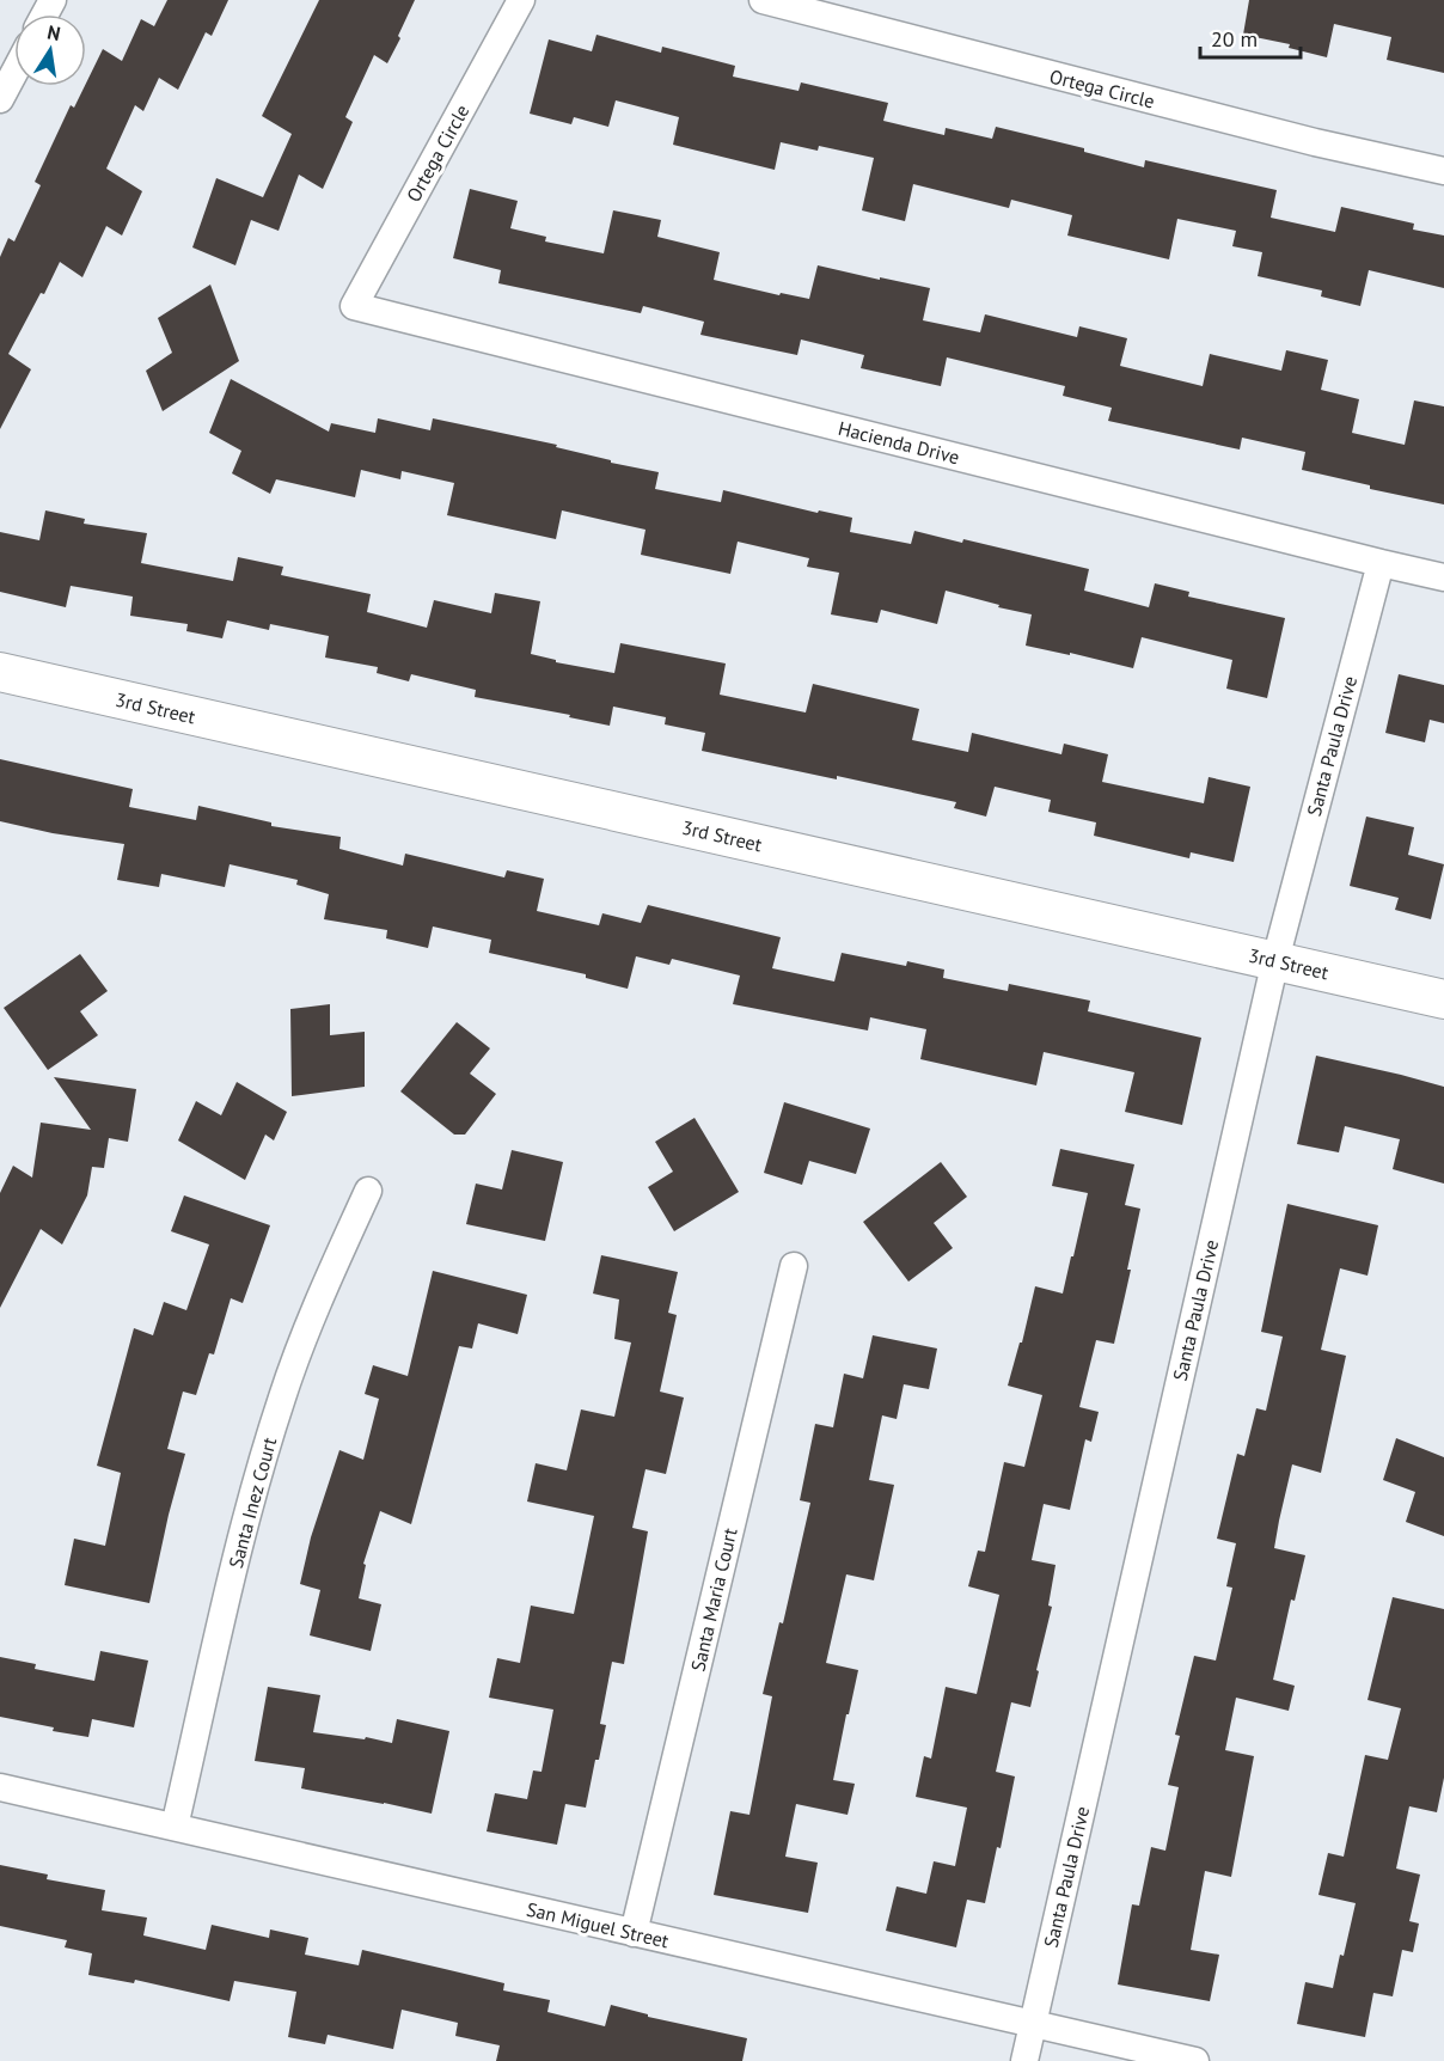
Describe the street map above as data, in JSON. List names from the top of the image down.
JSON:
{
  "streets": {
    "street": [
      "Ortega Circle",
      "Hacienda Drive",
      "3rd Street",
      "Santa Paula Drive",
      "Santa Inez Court",
      "Santa Maria Court",
      "San Miguel Street"
    ]
  },
  "crossings": [
    ["Ortega Circle", "Hacienda Drive"],
    ["Hacienda Drive", "Santa Paula Drive"],
    ["3rd Street", "Santa Paula Drive"],
    ["Santa Paula Drive", "San Miguel Street"],
    ["Santa Inez Court", "San Miguel Street"],
    ["Santa Maria Court", "San Miguel Street"]
  ],
  "scale_bar": "20 m",
  "north": "top"
}
